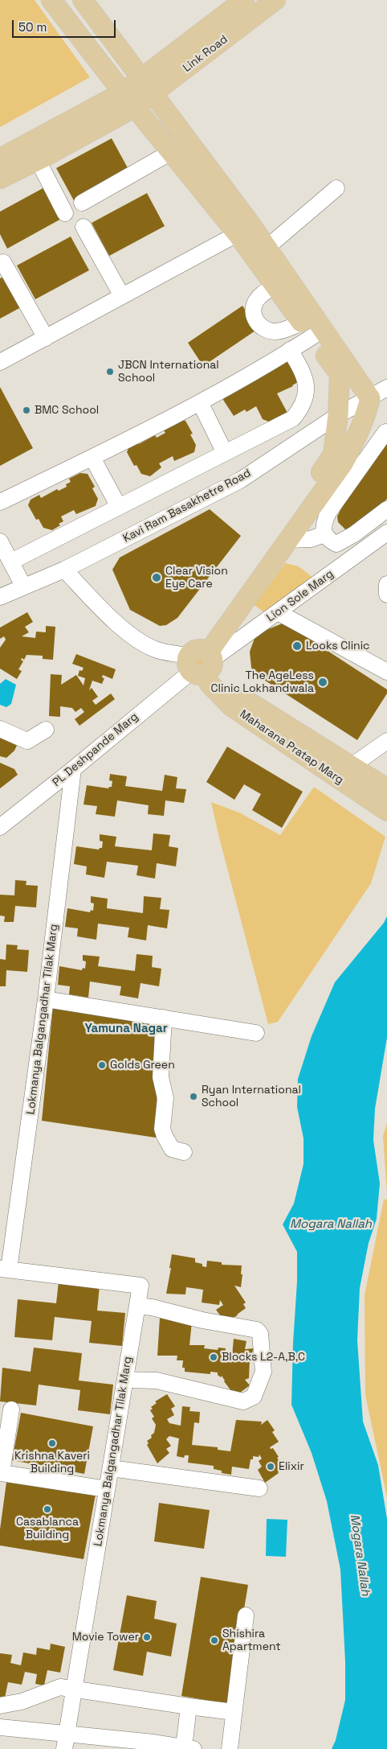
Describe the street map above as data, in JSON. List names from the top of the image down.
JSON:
{
  "streets": {
    "main road": ["Link Road", "Maharana Pratap Marg"],
    "street": [
      "Kavi Ram Basakhetre Road",
      "Lion Sole Marg",
      "PL Deshpande Marg",
      "Lokmanya Balgangadhar Tilak Marg"
    ]
  },
  "crossings": [
    ["Lion Sole Marg", "Maharana Pratap Marg"],
    ["Lion Sole Marg", "PL Deshpande Marg"],
    ["Maharana Pratap Marg", "PL Deshpande Marg"],
    ["PL Deshpande Marg", "Lokmanya Balgangadhar Tilak Marg"]
  ],
  "districts": ["Yamuna Nagar"],
  "water": ["Mogara Nallah"],
  "places": [
    "JBCN International School",
    "BMC School",
    "Clear Vision Eye Care",
    "Looks Clinic",
    "The AgeLess Clinic Lokhandwala",
    "Golds Green",
    "Ryan International School",
    "Blocks L2-A,B,C",
    "Krishna Kaveri Building",
    "Elixir",
    "Casablanca Building",
    "Movie Tower",
    "Shishira Apartment"
  ],
  "scale_bar": "50 m"
}
